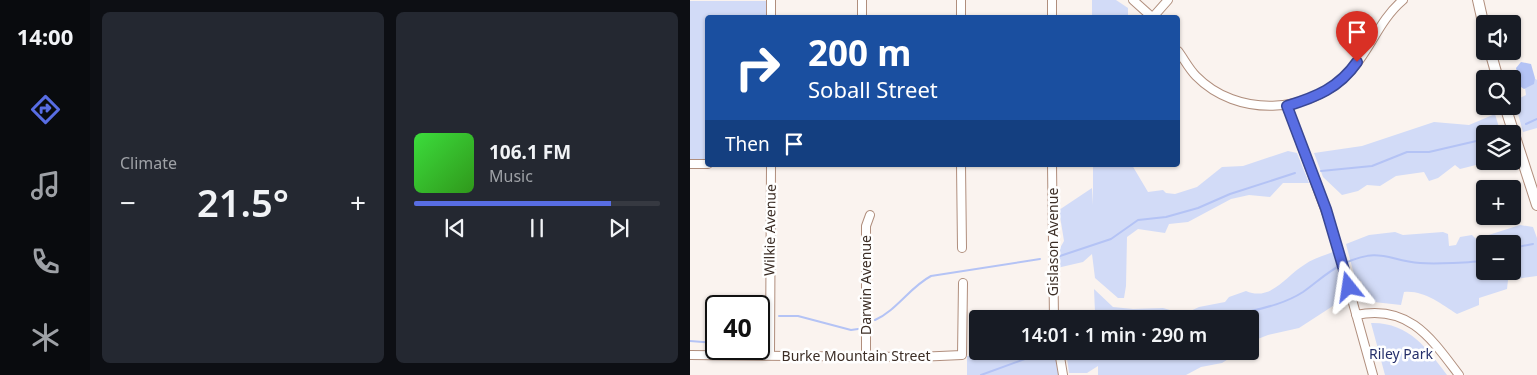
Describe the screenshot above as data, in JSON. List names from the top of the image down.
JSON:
{
  "streets": {
    "street": [
      "Wilkie Avenue",
      "Gislason Avenue",
      "Darwin Avenue",
      "Burke Mountain Street"
    ]
  },
  "crossings": [
    ["Wilkie Avenue", "Burke Mountain Street"],
    ["Darwin Avenue", "Burke Mountain Street"]
  ],
  "parks": ["Riley Park"],
  "page": {
    "tabs": "14:00",
    "tile": "Climate",
    "map_buttons": ["+", "−"],
    "turn": ["200 m", "Soball Street"],
    "then": "Then",
    "song": ["106.1 FM", "Music"],
    "heat": ["−", "21.5°", "+"],
    "limit": "40",
    "trip": "14:01 · 1 min · 290 m"
  }
}
